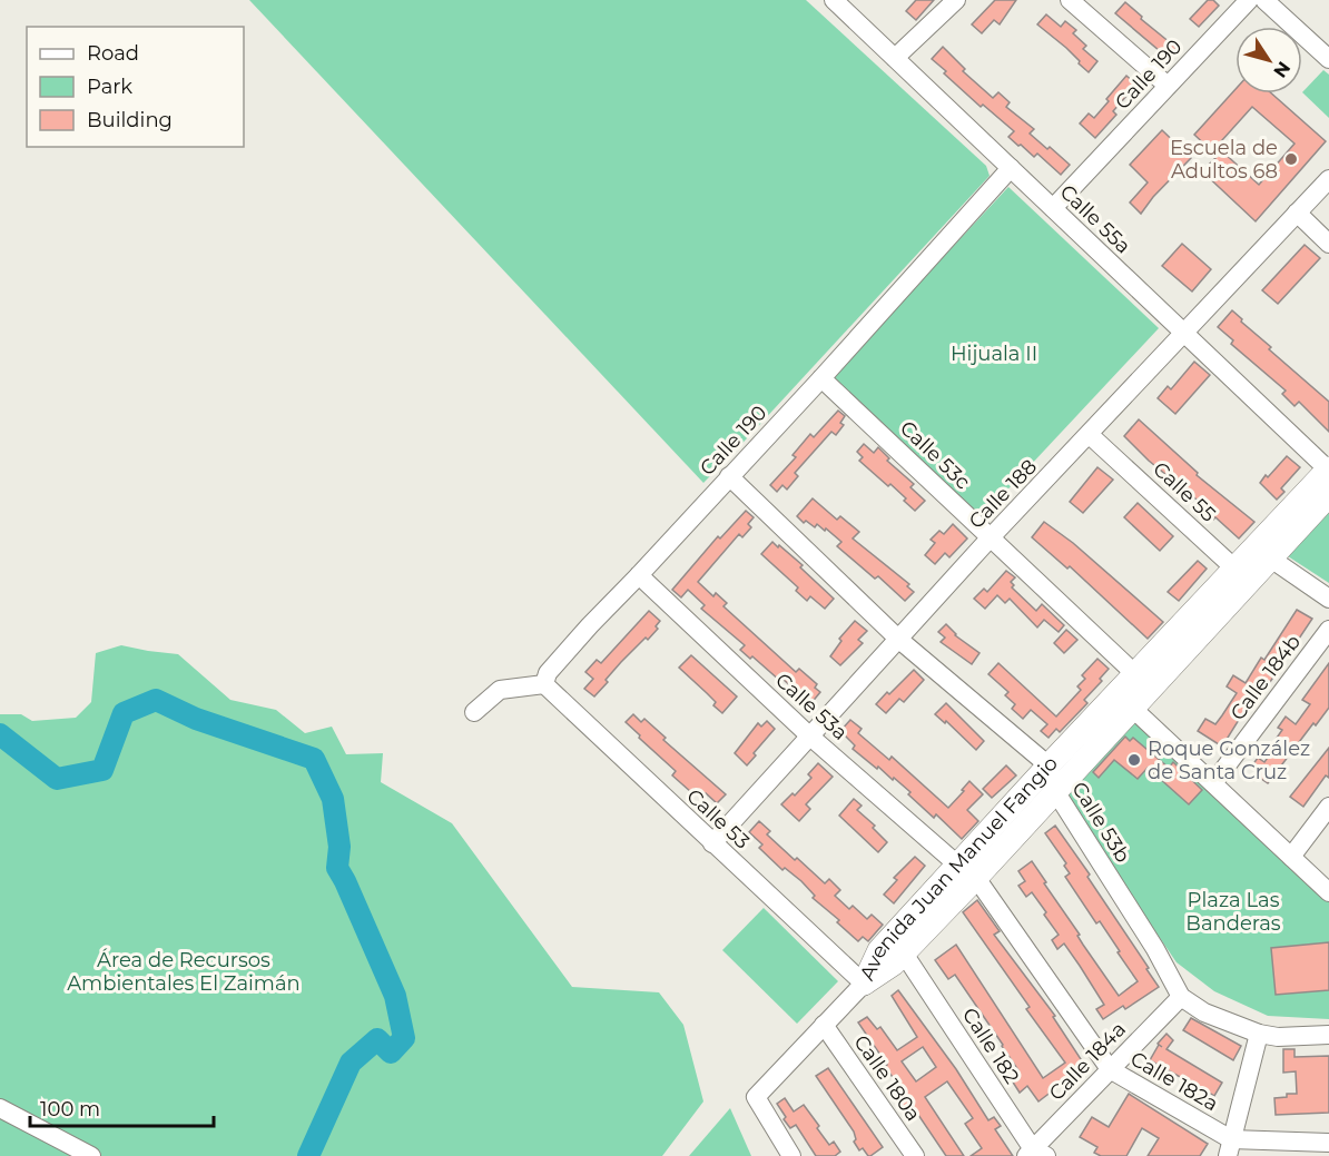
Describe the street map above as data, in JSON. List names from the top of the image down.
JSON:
{
  "streets": {
    "main road": ["Avenida Juan Manuel Fangio"],
    "street": [
      "Calle 190",
      "Calle 55a",
      "Calle 53c",
      "Calle 55",
      "Calle 188",
      "Calle 184b",
      "Calle 53a",
      "Calle 53",
      "Calle 53b",
      "Calle 182",
      "Calle 184a",
      "Calle 180a",
      "Calle 182a"
    ]
  },
  "crossings": [
    ["Calle 190", "Calle 55a"],
    ["Calle 190", "Calle 53c"],
    ["Calle 190", "Calle 53a"],
    ["Calle 190", "Calle 53"],
    ["Calle 55a", "Calle 188"],
    ["Calle 55a", "Avenida Juan Manuel Fangio"],
    ["Calle 53c", "Calle 188"],
    ["Calle 53c", "Avenida Juan Manuel Fangio"],
    ["Calle 55", "Calle 188"],
    ["Calle 55", "Avenida Juan Manuel Fangio"],
    ["Calle 188", "Calle 53a"],
    ["Calle 188", "Calle 53"],
    ["Calle 53a", "Avenida Juan Manuel Fangio"],
    ["Calle 53a", "Calle 182a"],
    ["Calle 53", "Avenida Juan Manuel Fangio"],
    ["Calle 53b", "Avenida Juan Manuel Fangio"],
    ["Calle 53b", "Calle 184a"],
    ["Avenida Juan Manuel Fangio", "Calle 182"],
    ["Avenida Juan Manuel Fangio", "Calle 182a"],
    ["Calle 182", "Calle 184a"],
    ["Calle 184a", "Calle 182a"]
  ],
  "parks": ["Hijuala II", "Plaza Las Banderas", "Área de Recursos Ambientales El Zaimán"],
  "places": ["Escuela de Adultos 68", "Roque González de Santa Cruz"],
  "legend": ["Road", "Park", "Building"],
  "scale_bar": "100 m",
  "north": "bottom right"
}
